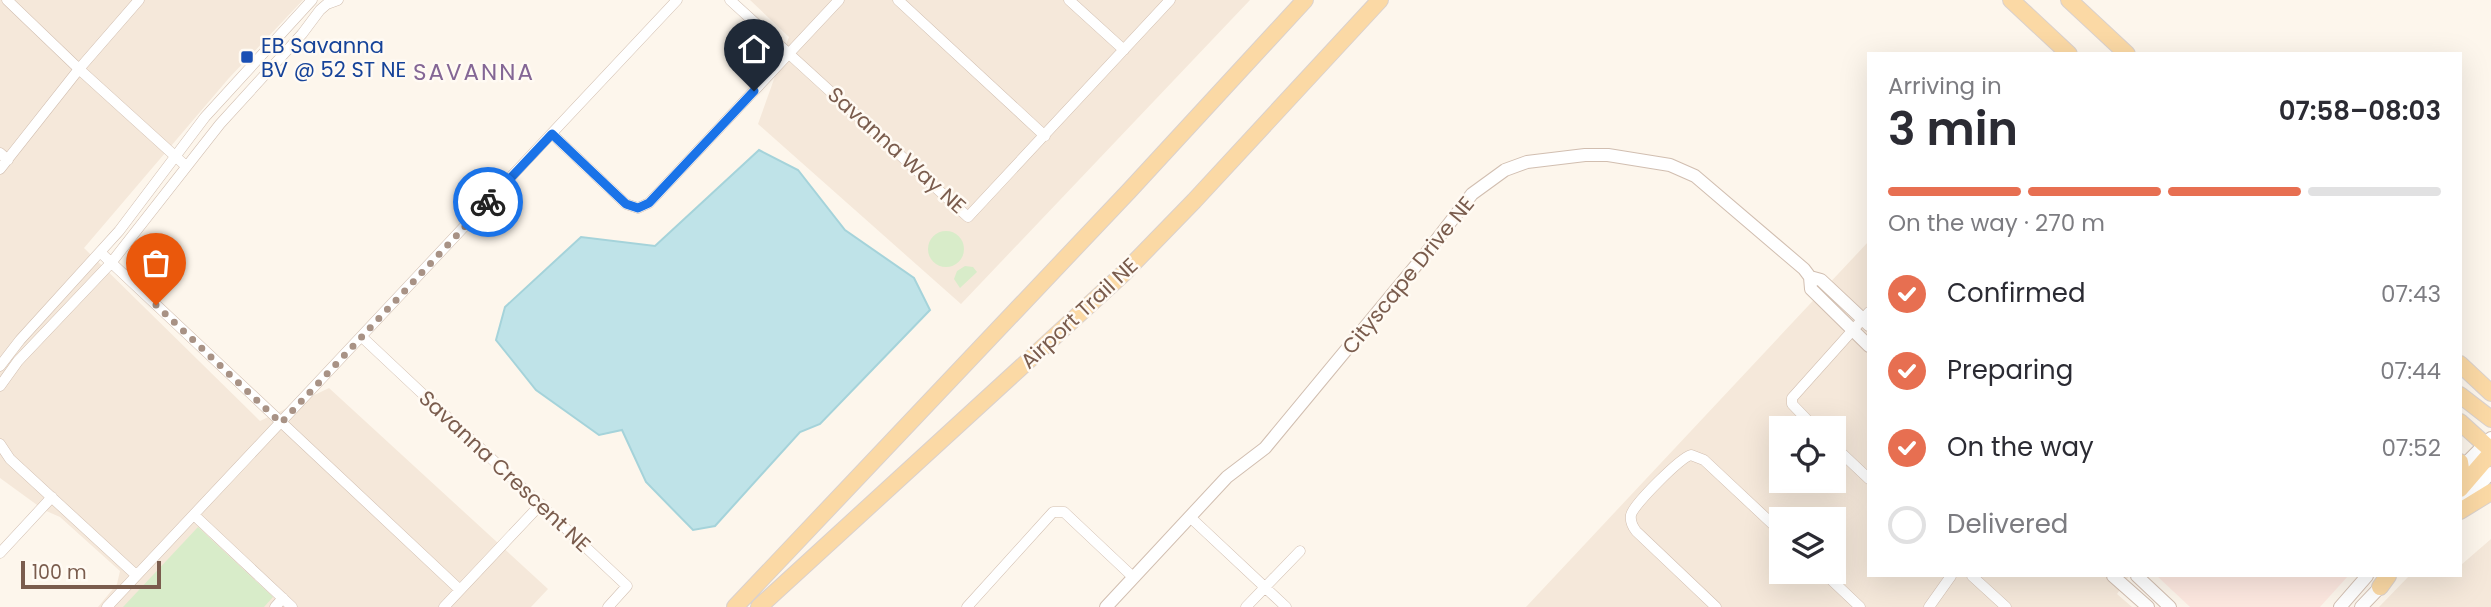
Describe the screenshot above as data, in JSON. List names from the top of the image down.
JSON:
{
  "streets": {
    "main road": ["Airport Trail NE"],
    "street": ["Savanna Way NE", "Cityscape Drive NE", "Savanna Crescent NE"]
  },
  "districts": ["SAVANNA"],
  "places": {
    "transit": ["EB Savanna BV @ 52 ST NE"]
  },
  "scale_bar": "100 m",
  "page": {
    "heading": ["3 min", "Arriving in", "07:58–08:03"],
    "bar": "On the way · 270 m",
    "list": [
      ["Confirmed", "07:43"],
      ["Preparing", "07:44"],
      ["On the way", "07:52"],
      "Delivered"
    ],
    "scale": "100 m"
  }
}
